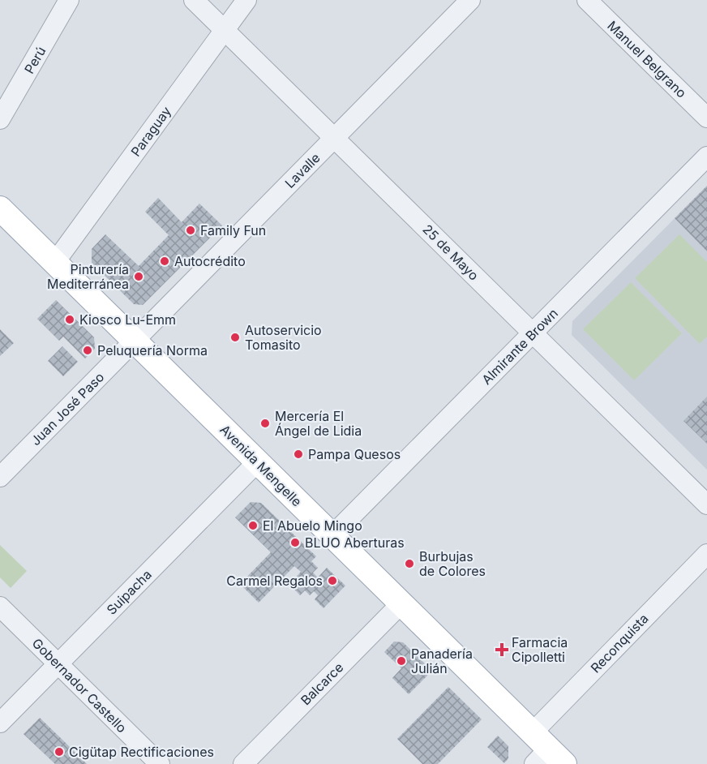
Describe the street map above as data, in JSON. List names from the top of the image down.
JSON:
{
  "streets": {
    "main road": ["Avenida Mengelle"],
    "street": [
      "Manuel Belgrano",
      "Perú",
      "Paraguay",
      "Lavalle",
      "25 de Mayo",
      "Almirante Brown",
      "Juan José Paso",
      "Suipacha",
      "Reconquista",
      "Balcarce",
      "Gobernador Castello"
    ]
  },
  "crossings": [
    ["Paraguay", "25 de Mayo"],
    ["Paraguay", "Avenida Mengelle"],
    ["Lavalle", "25 de Mayo"],
    ["Lavalle", "Juan José Paso"],
    ["Lavalle", "Avenida Mengelle"],
    ["25 de Mayo", "Almirante Brown"],
    ["Almirante Brown", "Avenida Mengelle"],
    ["Juan José Paso", "Avenida Mengelle"],
    ["Avenida Mengelle", "Suipacha"],
    ["Avenida Mengelle", "Reconquista"],
    ["Avenida Mengelle", "Balcarce"],
    ["Suipacha", "Gobernador Castello"]
  ],
  "places": {
    "other": [
      "Family Fun",
      "Autocrédito",
      "Pinturería Mediterránea",
      "Kiosco Lu-Emm",
      "Autoservicio Tomasito",
      "Peluquería Norma",
      "Mercería El Ángel de Lidia",
      "Pampa Quesos",
      "El Abuelo Mingo",
      "BLUO Aberturas",
      "Burbujas de Colores",
      "Carmel Regalos",
      "Panadería Julián",
      "Cigütap Rectificaciones"
    ],
    "health": ["Farmacia Cipolletti"]
  }
}
